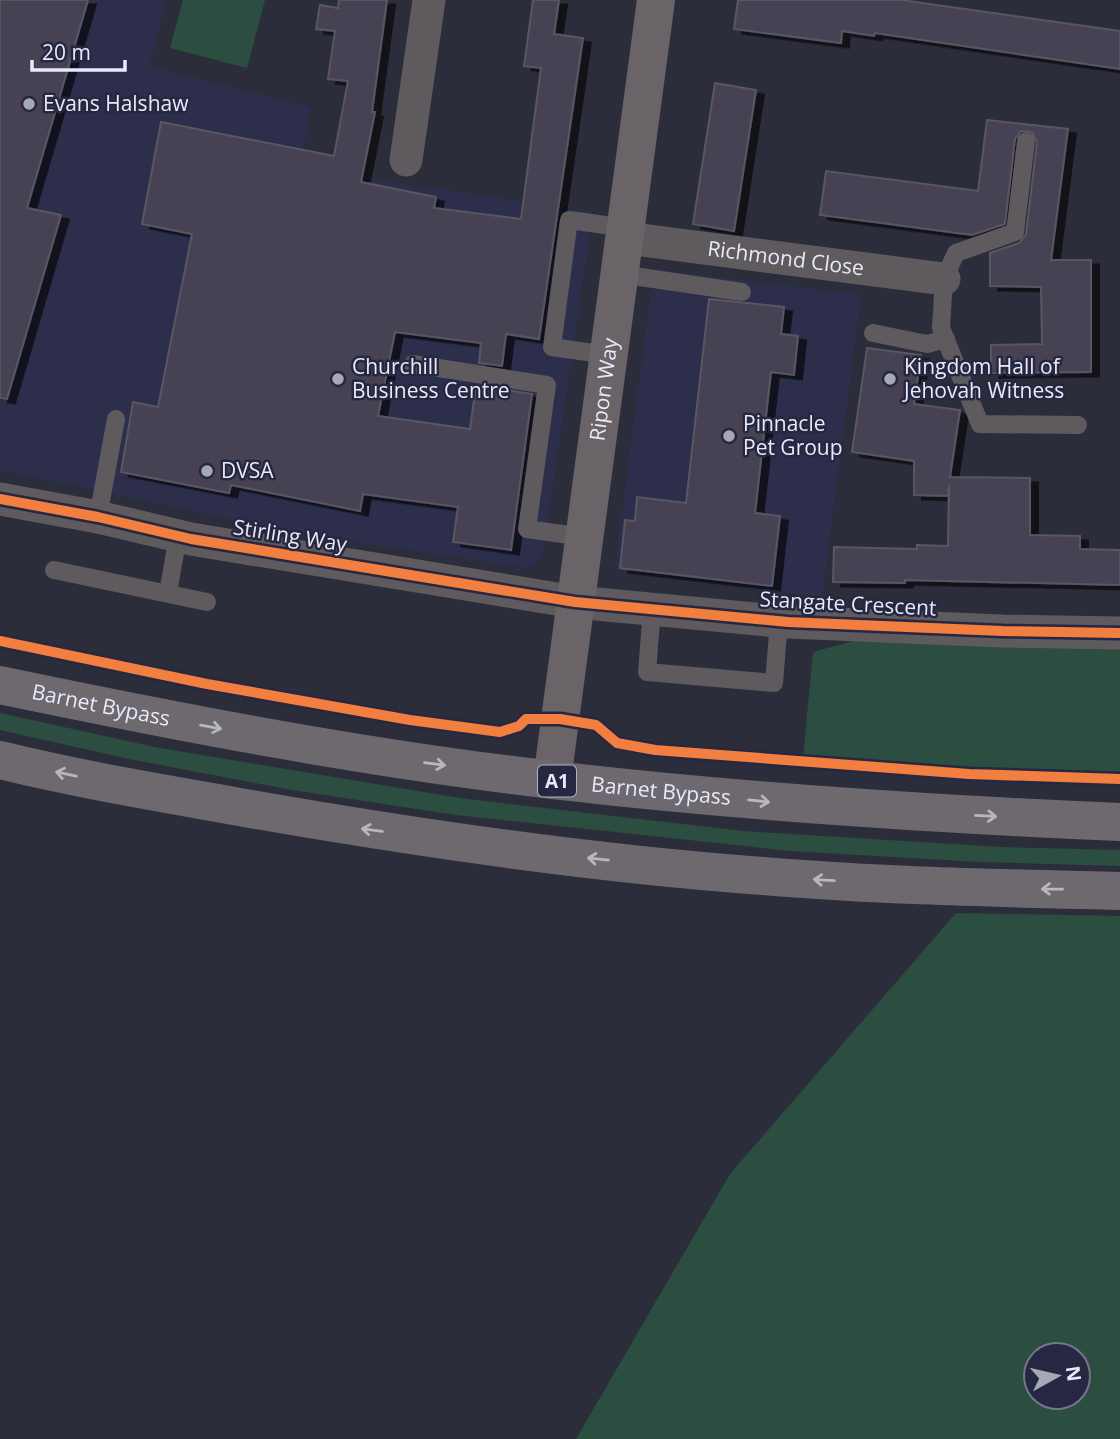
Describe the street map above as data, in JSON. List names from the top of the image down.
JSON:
{
  "streets": {
    "highway": ["Barnet Bypass", "A1"],
    "street": [
      "Richmond Close",
      "Ripon Way",
      "Stirling Way",
      "Stangate Crescent"
    ]
  },
  "crossings": [
    ["Richmond Close", "Ripon Way"],
    ["Ripon Way", "Stirling Way"],
    ["Ripon Way", "Stangate Crescent"],
    ["Ripon Way", "Barnet Bypass"],
    ["Stirling Way", "Stangate Crescent"]
  ],
  "places": [
    "Evans Halshaw",
    "Churchill Business Centre",
    "Kingdom Hall of Jehovah Witness",
    "Pinnacle Pet Group",
    "DVSA"
  ],
  "scale_bar": "20 m",
  "north": "right"
}
